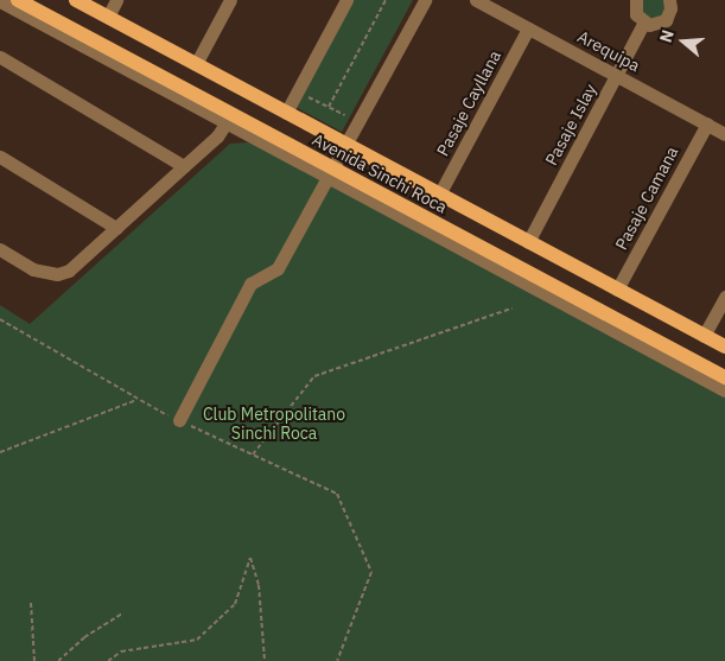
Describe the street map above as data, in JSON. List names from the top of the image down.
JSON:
{
  "streets": {
    "main road": ["Avenida Sinchi Roca"],
    "street": [
      "Arequipa",
      "Pasaje Cayllana",
      "Pasaje Islay",
      "Pasaje Camana"
    ]
  },
  "crossings": [
    ["Arequipa", "Pasaje Cayllana"],
    ["Arequipa", "Pasaje Islay"],
    ["Arequipa", "Pasaje Camana"],
    ["Pasaje Cayllana", "Avenida Sinchi Roca"],
    ["Pasaje Islay", "Avenida Sinchi Roca"],
    ["Avenida Sinchi Roca", "Pasaje Camana"]
  ],
  "parks": ["Club Metropolitano Sinchi Roca"],
  "north": "left"
}
